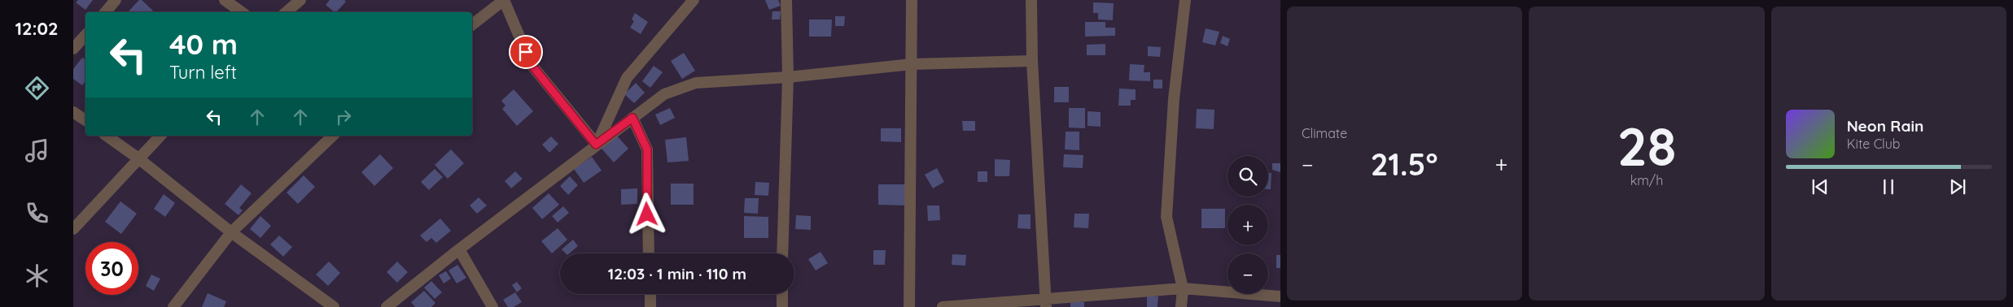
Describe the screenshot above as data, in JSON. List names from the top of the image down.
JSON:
{
  "page": {
    "tabs": "12:02",
    "tile": [
      "Climate",
      ["28", "km/h"]
    ],
    "turn": ["40 m", "Turn left"],
    "song": ["Neon Rain", "Kite Club"],
    "heat": ["−", "21.5°", "+"],
    "map_buttons": ["+", "−"],
    "limit": "30",
    "trip": "12:03 · 1 min · 110 m"
  }
}
